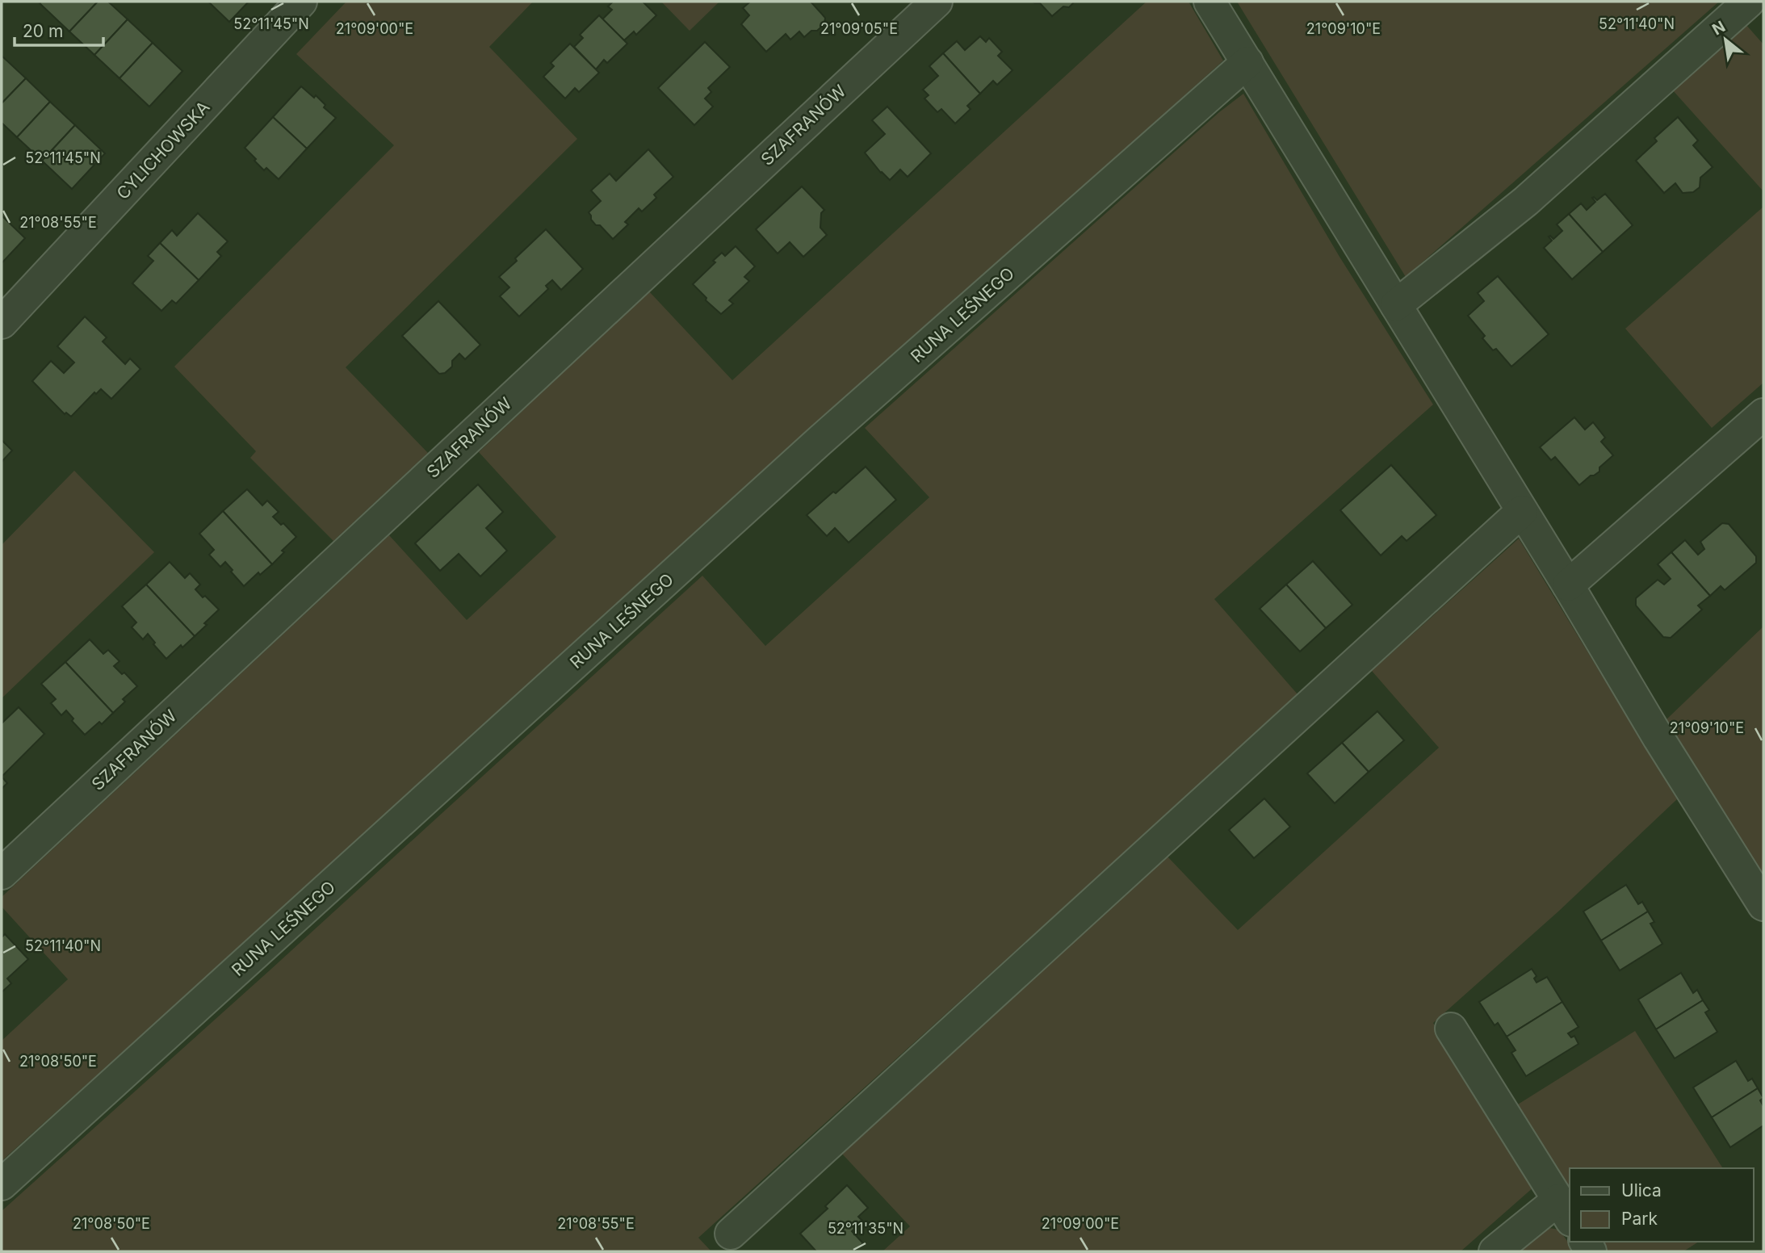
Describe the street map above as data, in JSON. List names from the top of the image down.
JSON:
{
  "streets": {
    "street": ["SZAFRANÓW", "CYLICHOWSKA", "RUNA LEŚNEGO"]
  },
  "legend": ["Ulica", "Park"],
  "scale_bar": "20 m",
  "north": "top left",
  "coordinates": [
    "52°11'45\"N",
    "52°11'40\"N",
    "21°09'00\"E",
    "21°09'05\"E",
    "21°09'10\"E",
    "21°08'55\"E",
    "21°08'50\"E",
    "52°11'35\"N"
  ]
}
